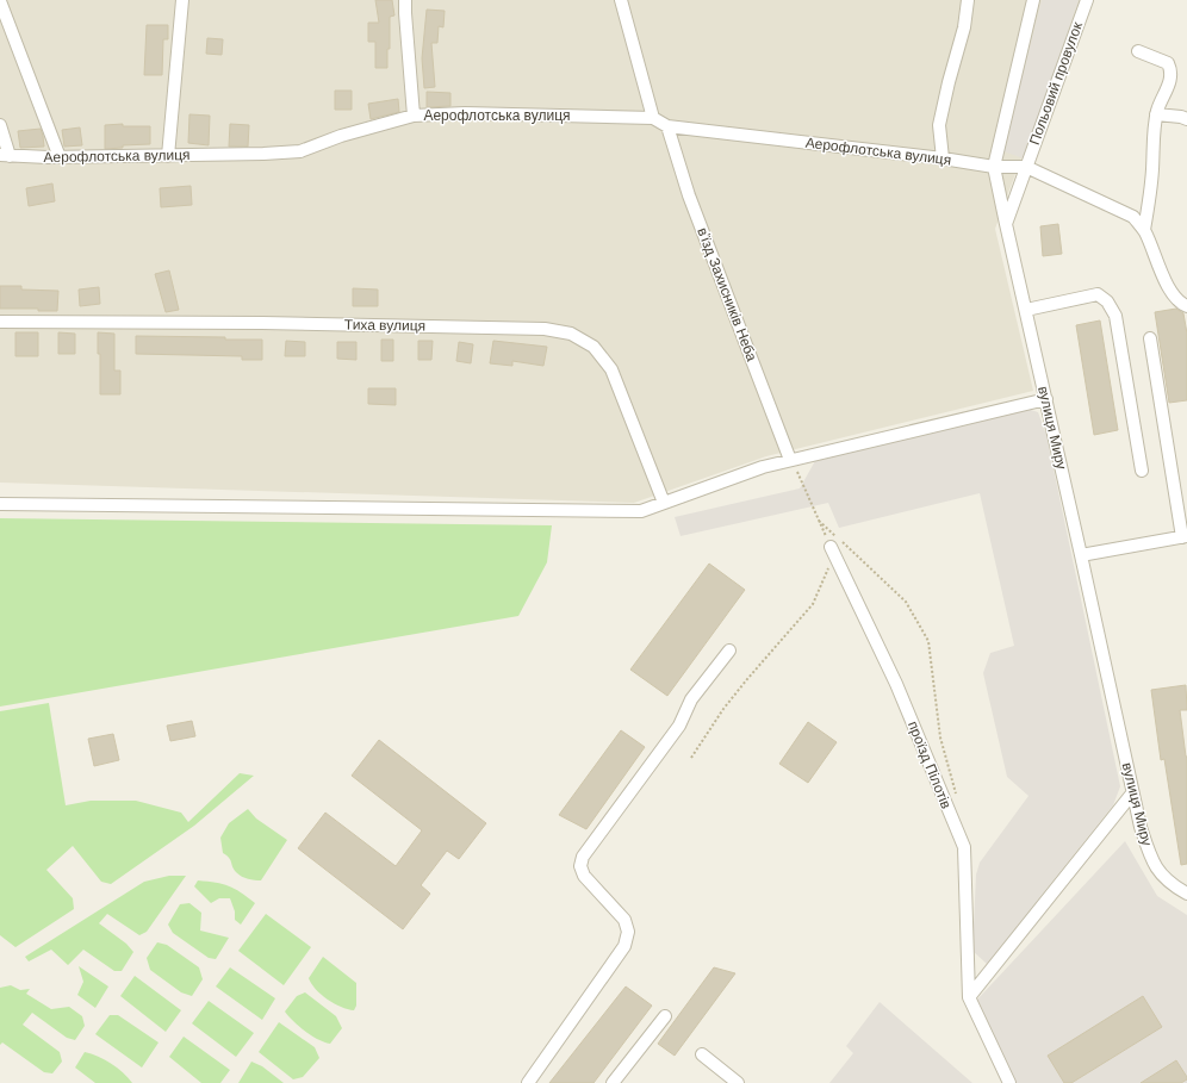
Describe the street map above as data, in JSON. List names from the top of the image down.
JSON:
{
  "streets": {
    "street": [
      "Польовий провулок",
      "Аерофлотська вулиця",
      "в'їзд Захисників Неба",
      "Тиха вулиця",
      "вулиця Миру",
      "проїзд Пілотів"
    ]
  },
  "crossings": [
    ["Польовий провулок", "Аерофлотська вулиця"],
    ["Аерофлотська вулиця", "в'їзд Захисників Неба"],
    ["Аерофлотська вулиця", "вулиця Миру"]
  ]
}
